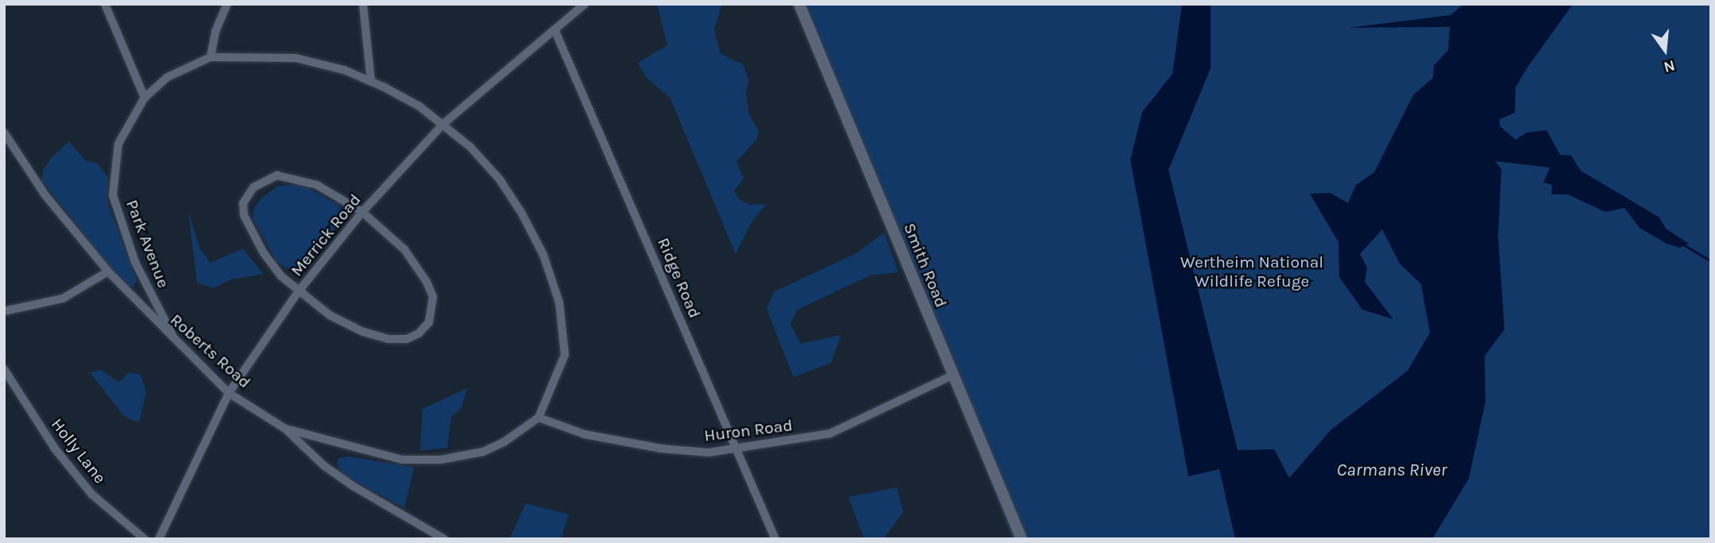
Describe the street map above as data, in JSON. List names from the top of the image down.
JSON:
{
  "streets": {
    "street": [
      "Merrick Road",
      "Park Avenue",
      "Smith Road",
      "Ridge Road",
      "Roberts Road",
      "Huron Road",
      "Holly Lane"
    ]
  },
  "crossings": [
    ["Merrick Road", "Park Avenue"],
    ["Merrick Road", "Ridge Road"],
    ["Merrick Road", "Roberts Road"],
    ["Park Avenue", "Roberts Road"],
    ["Park Avenue", "Huron Road"],
    ["Smith Road", "Huron Road"],
    ["Ridge Road", "Huron Road"]
  ],
  "water": ["Carmans River"],
  "parks": ["Wertheim National Wildlife Refuge"],
  "north": "bottom"
}
